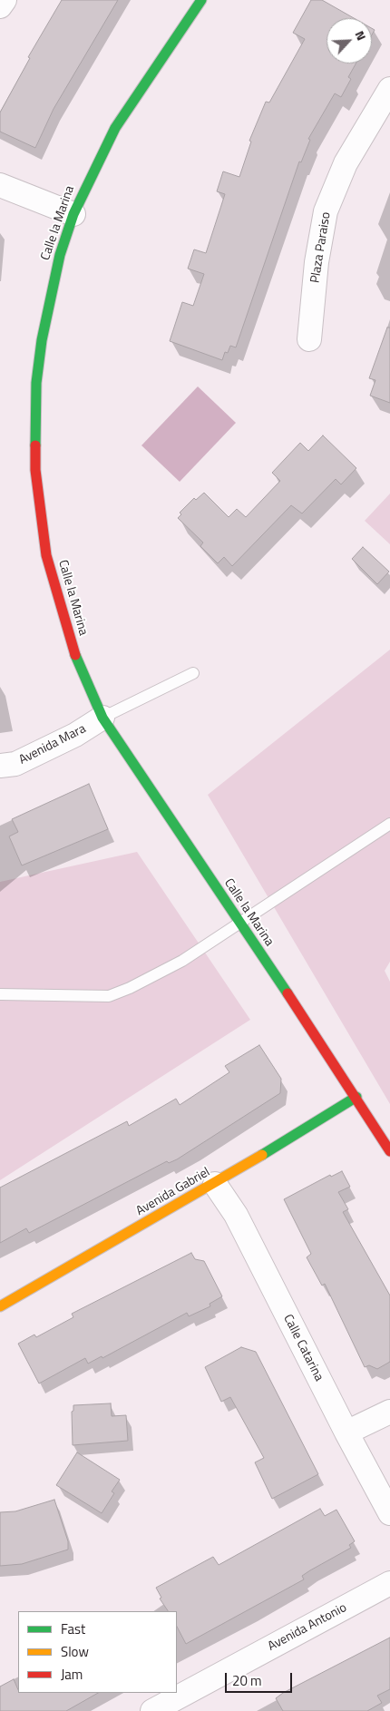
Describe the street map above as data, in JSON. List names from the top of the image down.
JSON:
{
  "streets": {
    "street": [
      "Calle la Marina",
      "Plaza Paraiso",
      "Avenida Mara",
      "Avenida Gabriel",
      "Calle Catarina",
      "Avenida Antonio"
    ]
  },
  "crossings": [
    ["Calle la Marina", "Avenida Mara"],
    ["Calle la Marina", "Avenida Gabriel"],
    ["Avenida Gabriel", "Calle Catarina"]
  ],
  "legend": ["Fast", "Slow", "Jam"],
  "scale_bar": "20 m",
  "north": "top right"
}
